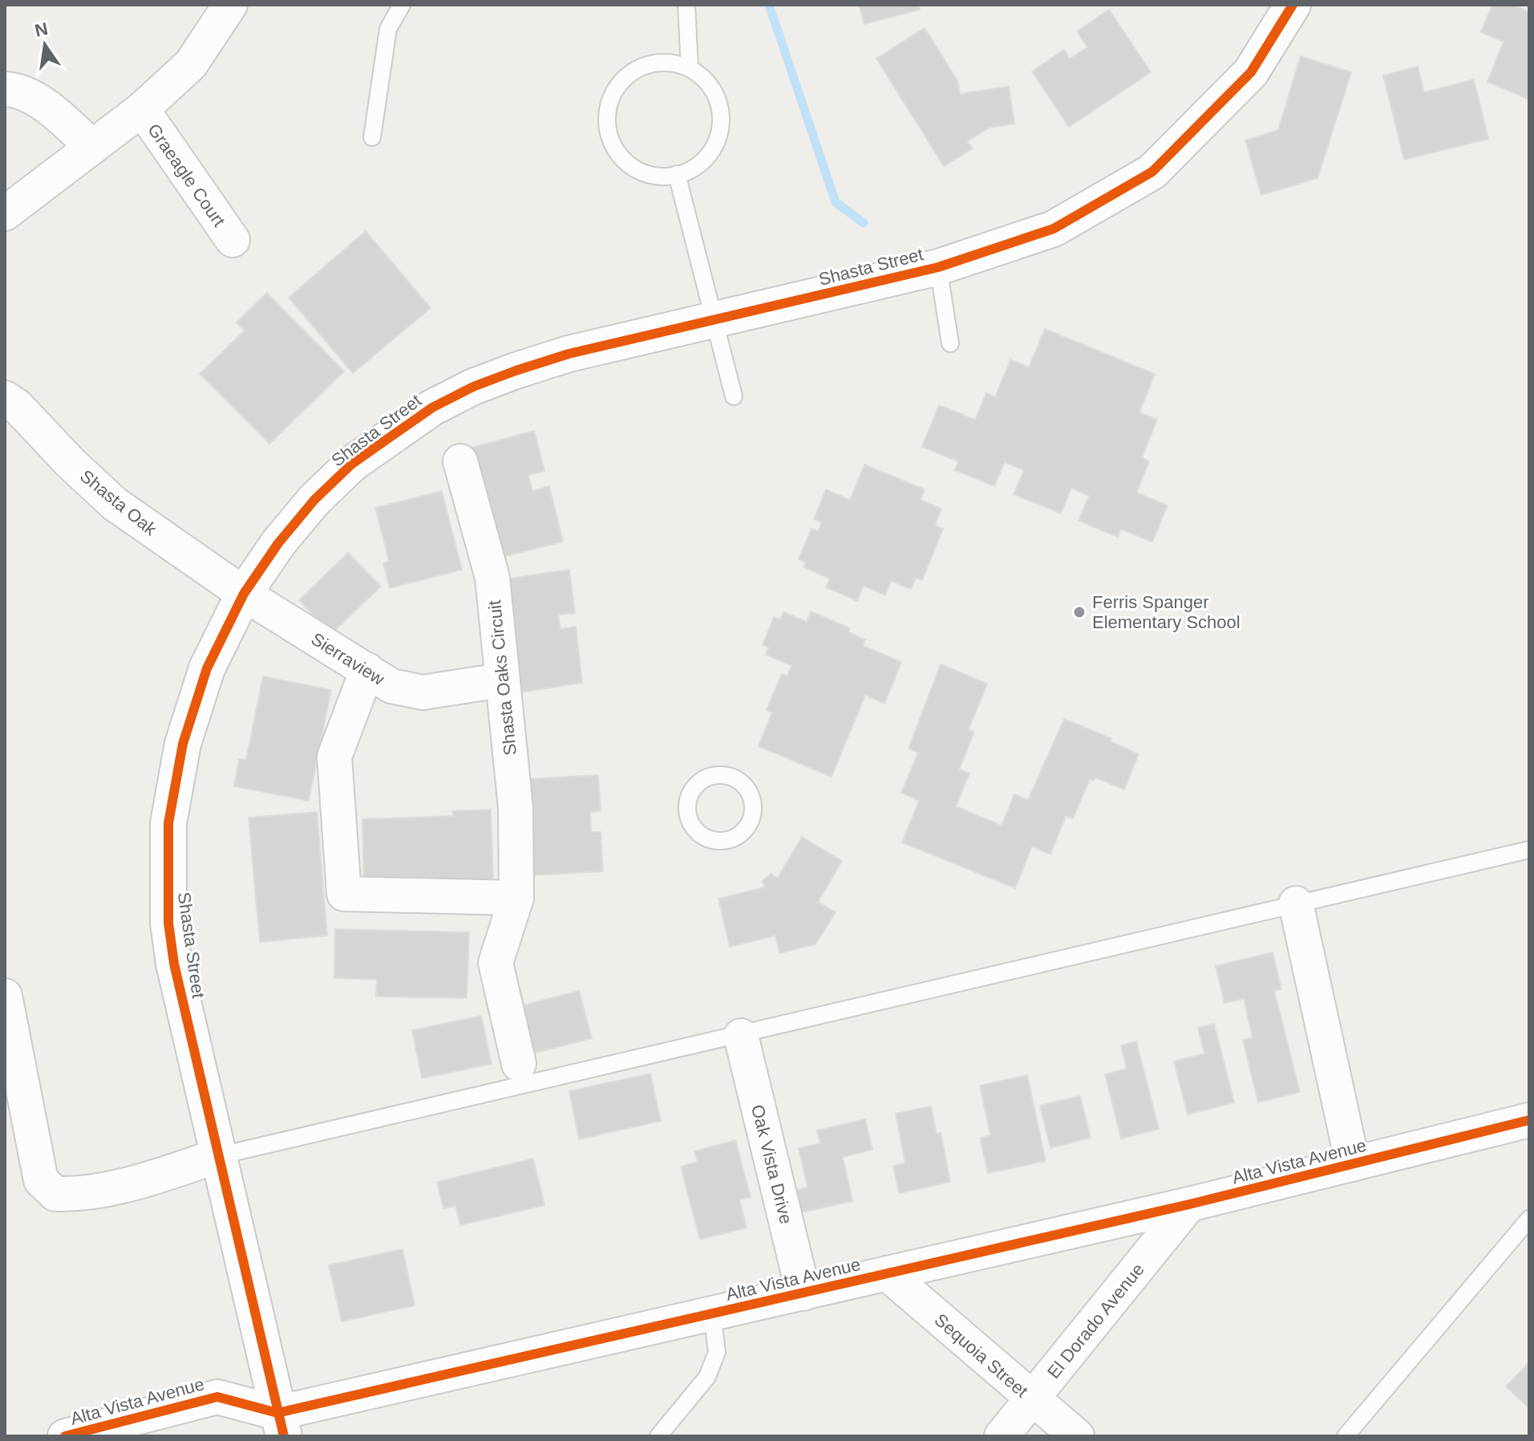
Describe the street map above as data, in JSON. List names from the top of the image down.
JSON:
{
  "streets": {
    "street": [
      "Graeagle Court",
      "Shasta Street",
      "Shasta Oak",
      "Sierraview",
      "Shasta Oaks Circuit",
      "Alta Vista Avenue",
      "Oak Vista Drive",
      "El Dorado Avenue",
      "Sequoia Street"
    ]
  },
  "crossings": [
    ["Shasta Street", "Shasta Oak"],
    ["Shasta Street", "Sierraview"],
    ["Shasta Street", "Alta Vista Avenue"],
    ["Shasta Oak", "Sierraview"],
    ["Sierraview", "Shasta Oaks Circuit"],
    ["Alta Vista Avenue", "Oak Vista Drive"],
    ["Alta Vista Avenue", "El Dorado Avenue"],
    ["Alta Vista Avenue", "Sequoia Street"],
    ["El Dorado Avenue", "Sequoia Street"]
  ],
  "places": ["Ferris Spanger Elementary School"],
  "north": "top"
}
